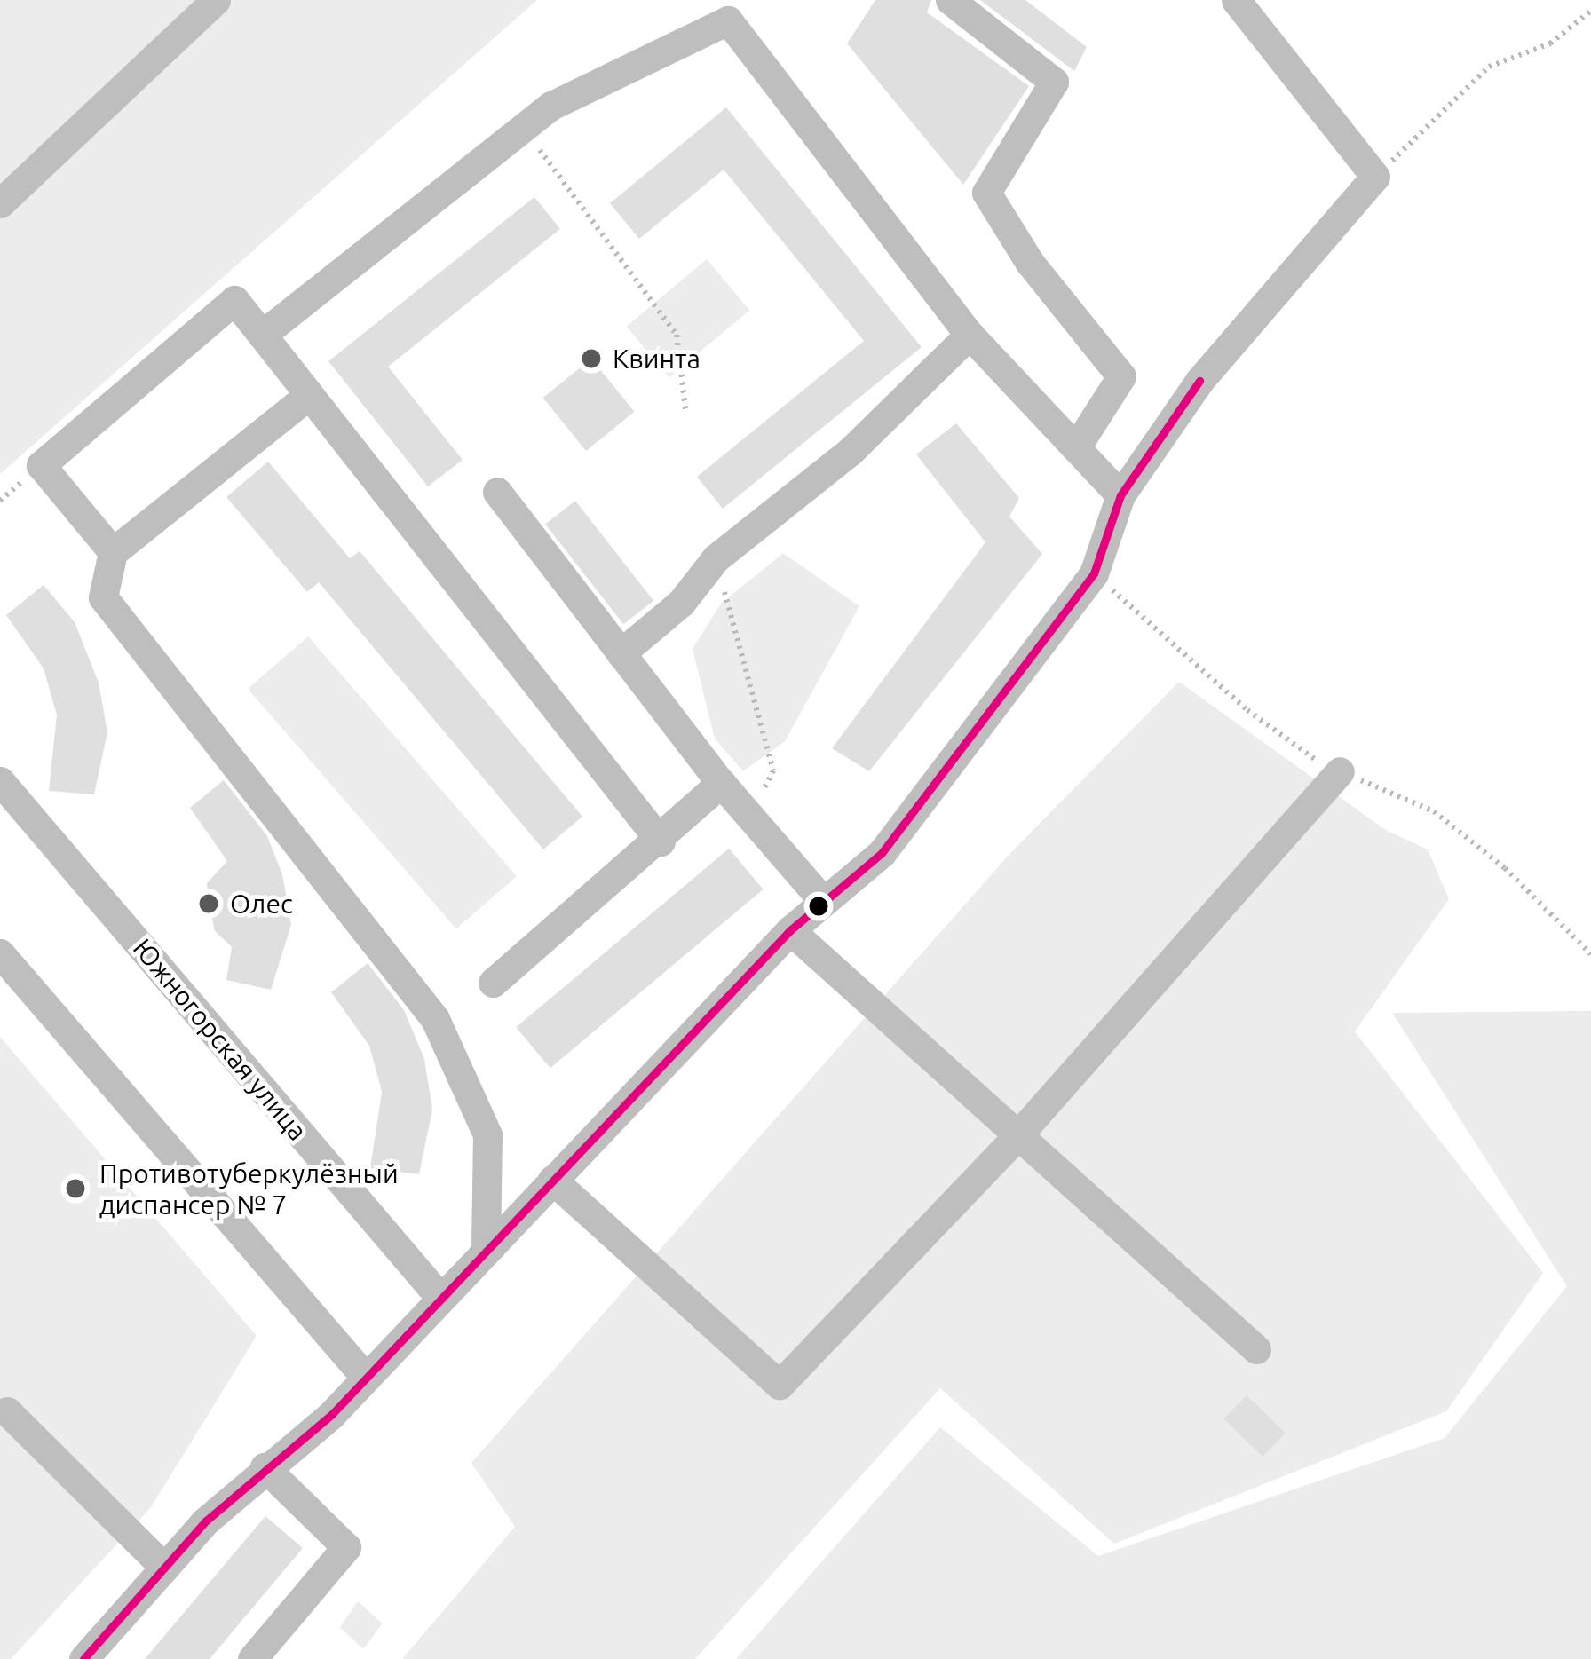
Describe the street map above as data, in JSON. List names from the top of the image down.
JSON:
{
  "streets": {
    "street": ["Южногорская улица"]
  },
  "places": ["Квинта", "Олес", "Противотуберкулёзный диспансер № 7"]
}
